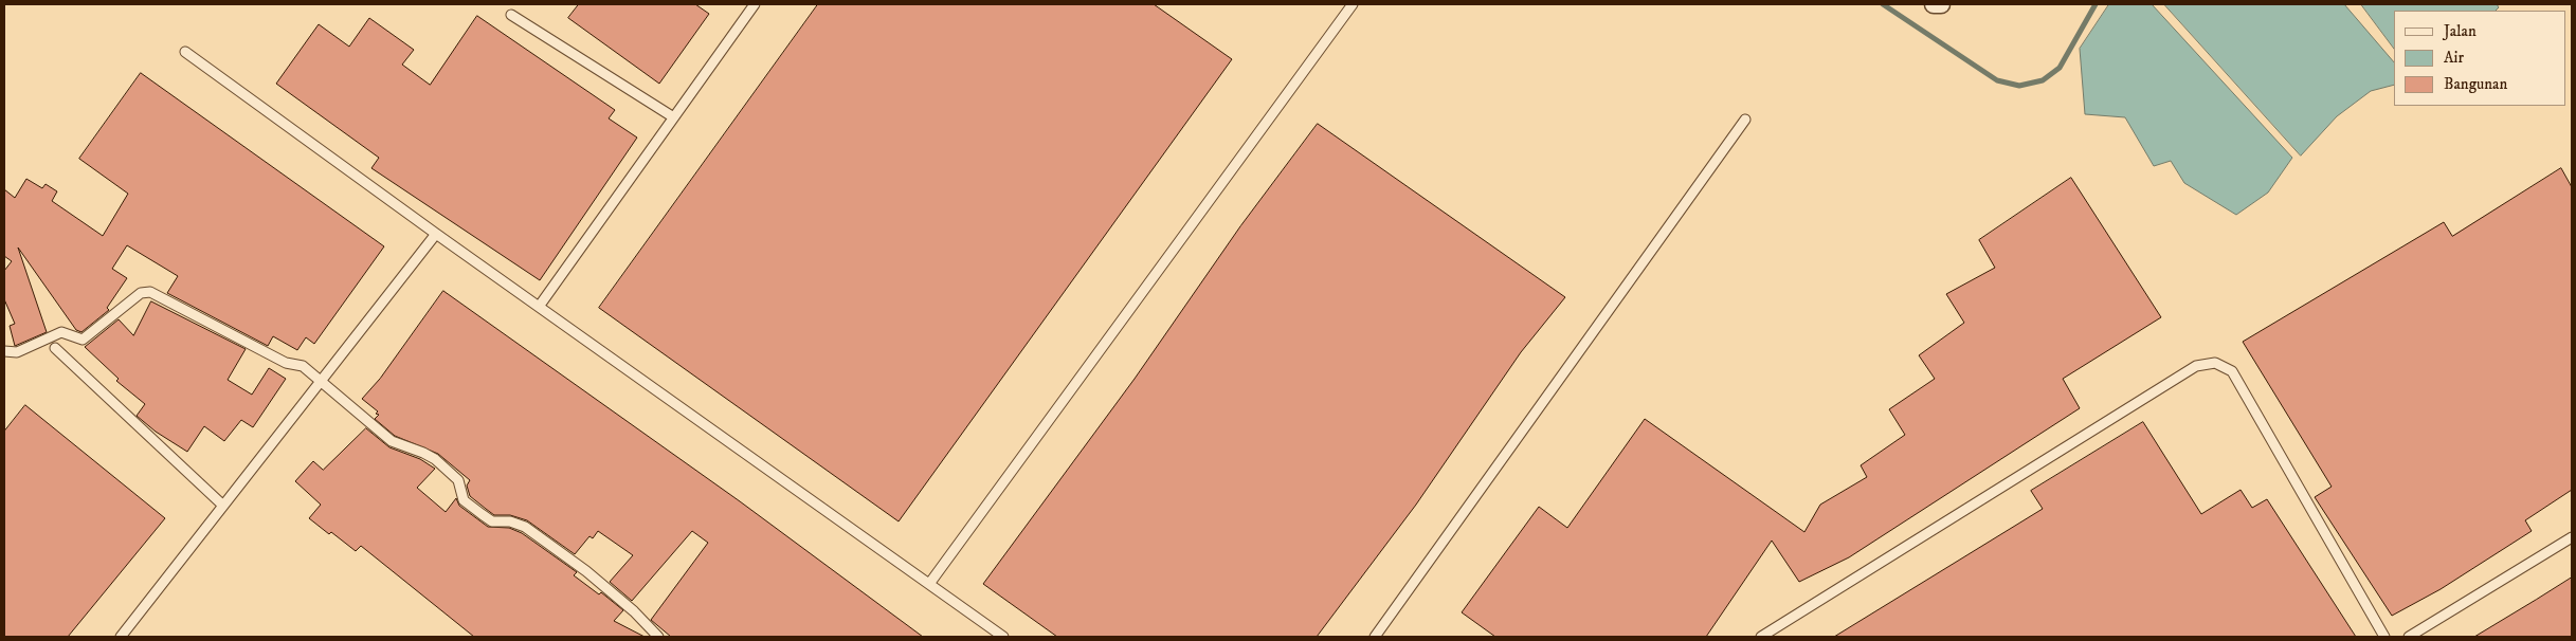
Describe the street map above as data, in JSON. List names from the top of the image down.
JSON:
{
  "legend": ["Jalan", "Air", "Bangunan"]
}
